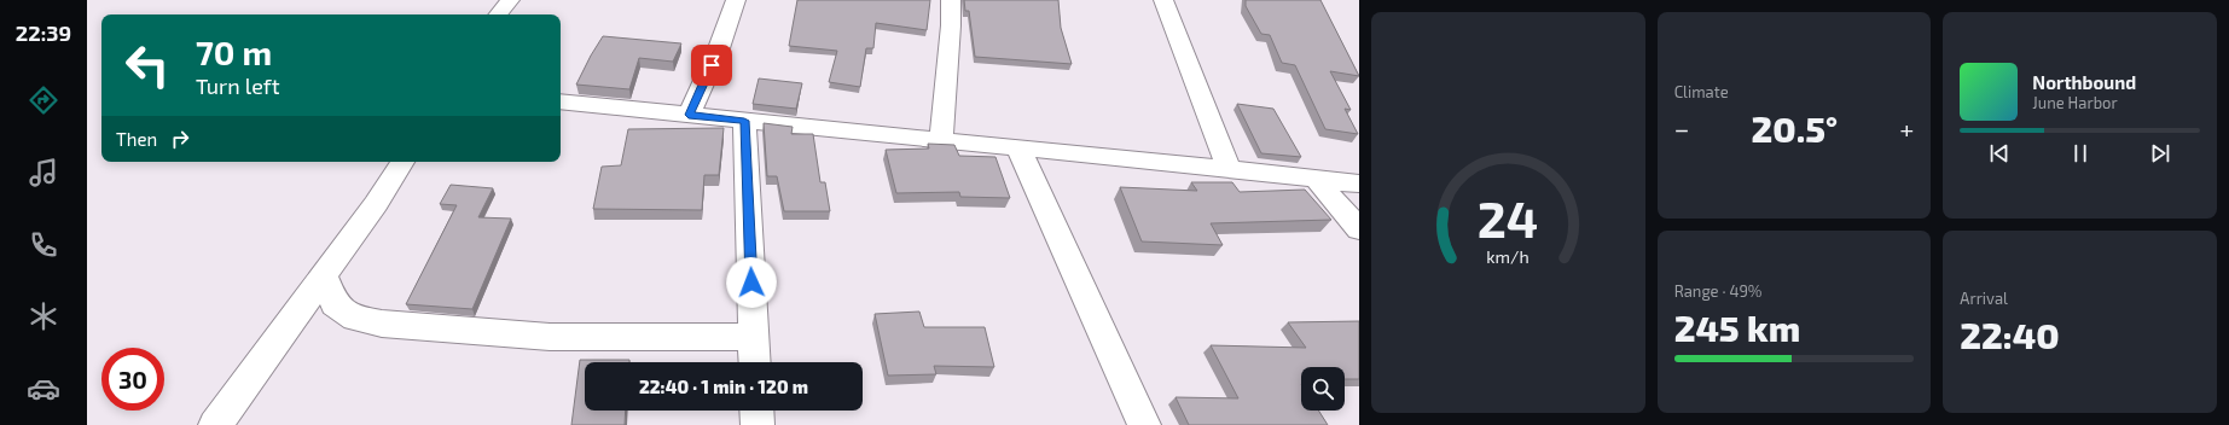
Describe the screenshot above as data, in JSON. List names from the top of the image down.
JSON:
{
  "page": {
    "tabs": "22:39",
    "tile": [
      "Climate",
      ["Range · 49%", "245 km"],
      ["Arrival", "22:40"]
    ],
    "turn": ["70 m", "Turn left"],
    "song": ["Northbound", "June Harbor"],
    "heat": ["−", "20.5°", "+"],
    "then": "Then",
    "limit": "30",
    "trip": "22:40 · 1 min · 120 m",
    "gauge": ["24", "km/h"]
  }
}
